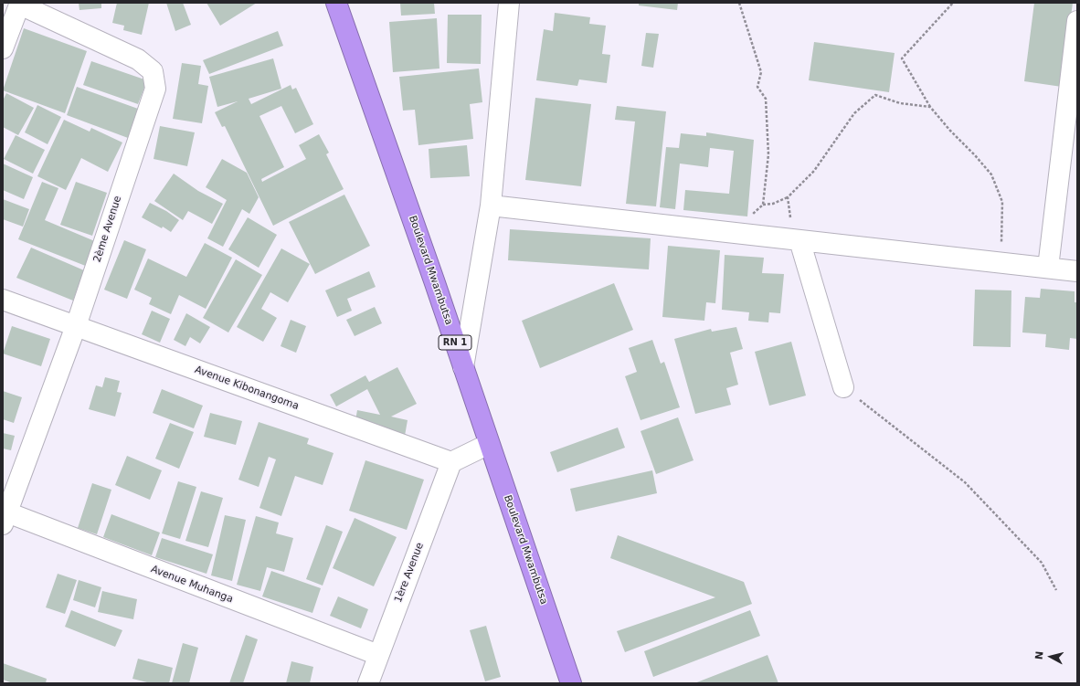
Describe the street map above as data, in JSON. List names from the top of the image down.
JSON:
{
  "streets": {
    "highway": ["Boulevard Mwambutsa", "RN 1"],
    "street": [
      "2ème Avenue",
      "Avenue Kibonangoma",
      "1ère Avenue",
      "Avenue Muhanga"
    ]
  },
  "crossings": [
    ["2ème Avenue", "Avenue Kibonangoma"],
    ["2ème Avenue", "Avenue Muhanga"],
    ["Avenue Kibonangoma", "1ère Avenue"],
    ["1ère Avenue", "Avenue Muhanga"]
  ],
  "north": "left"
}
